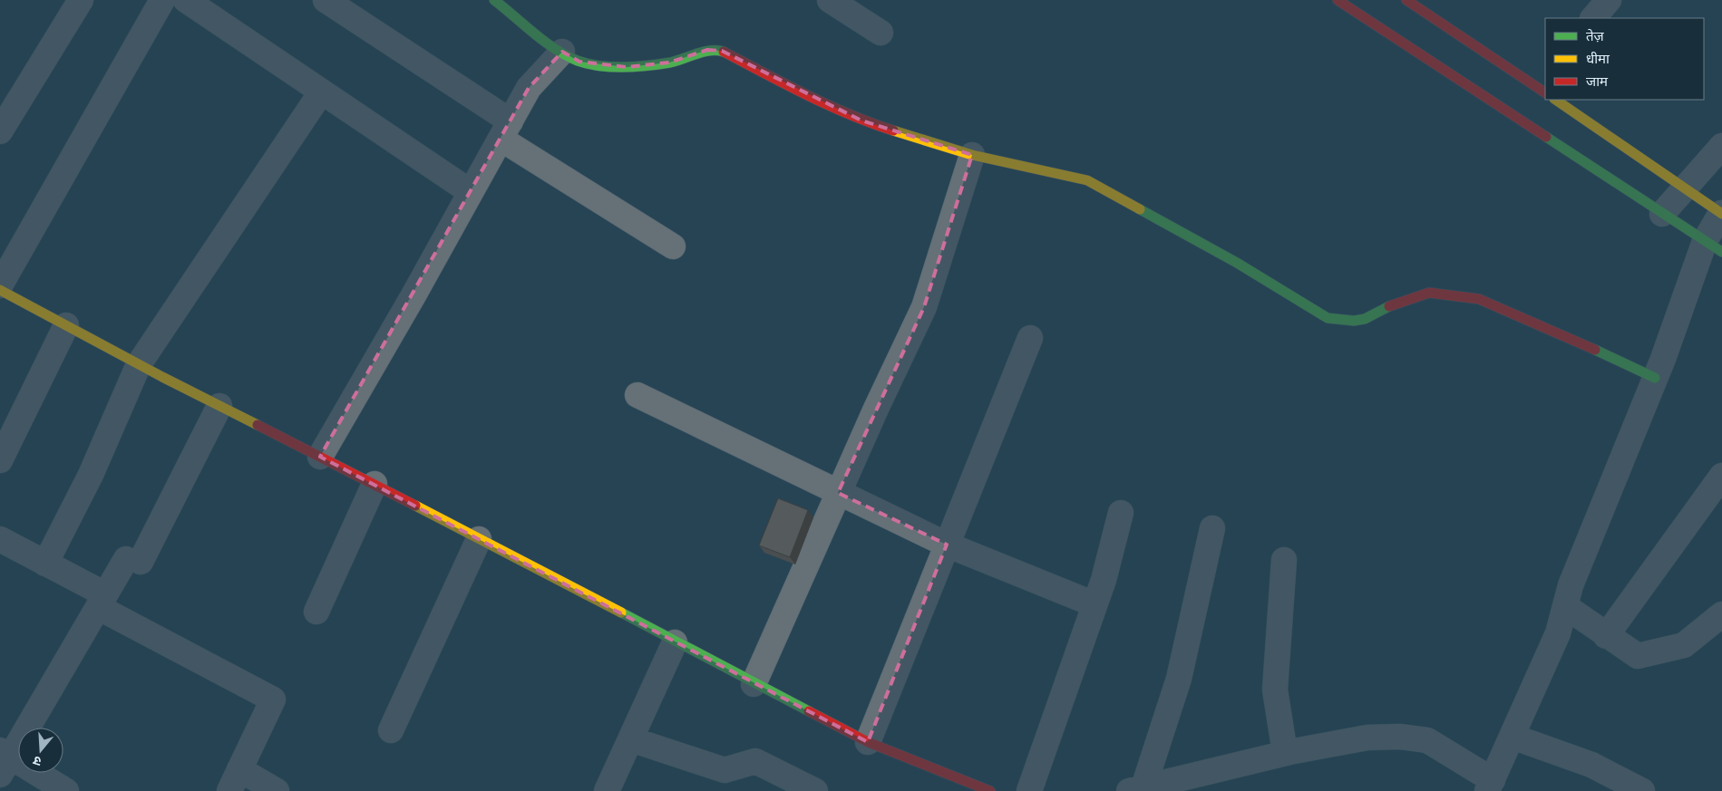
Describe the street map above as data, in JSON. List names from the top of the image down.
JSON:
{
  "legend": ["तेज़", "धीमा", "जाम"],
  "north": "bottom"
}
